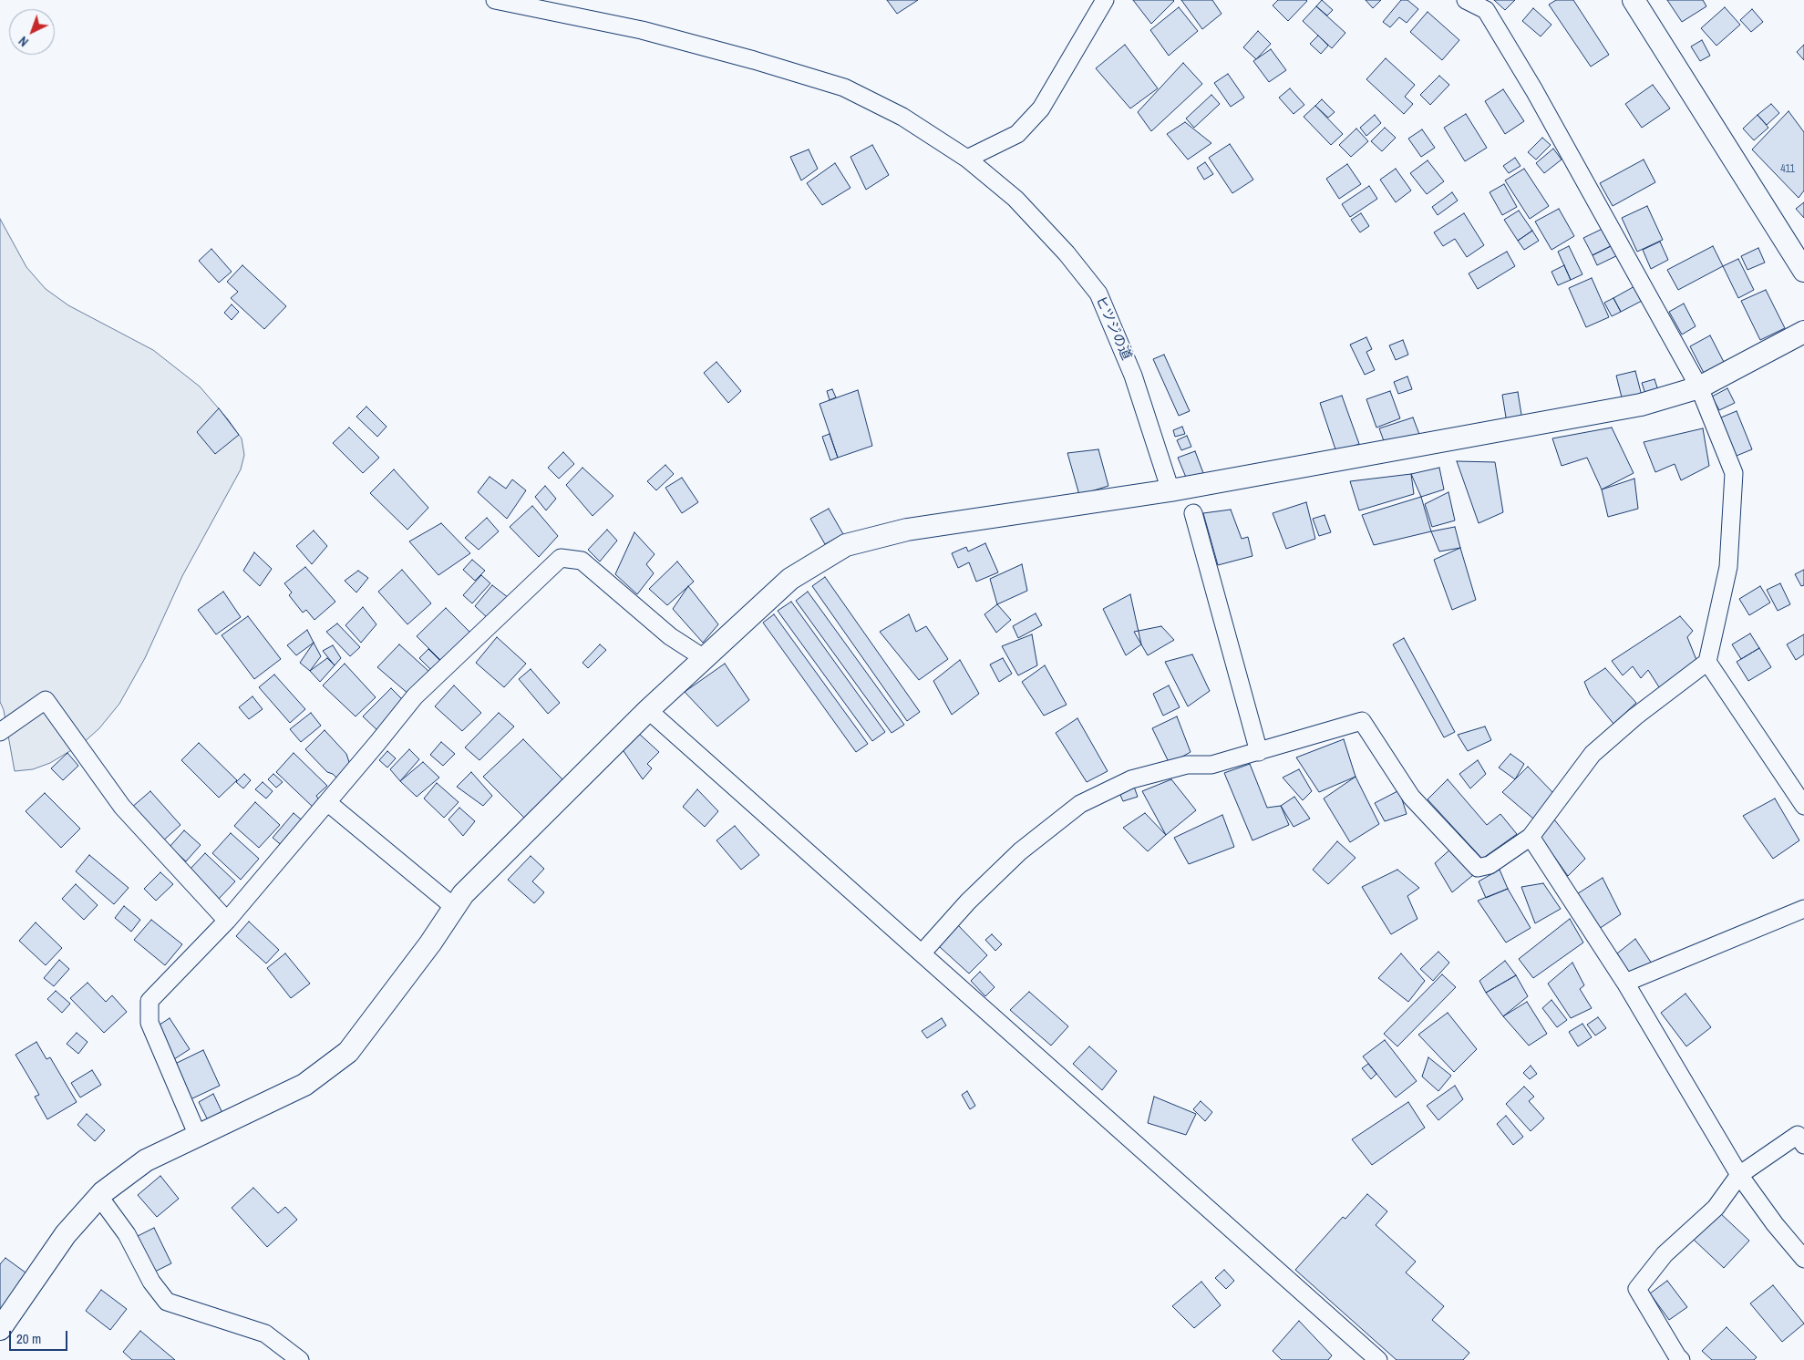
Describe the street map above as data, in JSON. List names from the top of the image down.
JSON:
{
  "streets": {
    "street": ["ヒツジの道"]
  },
  "house_numbers": ["411"],
  "scale_bar": "20 m",
  "north": "bottom left"
}
